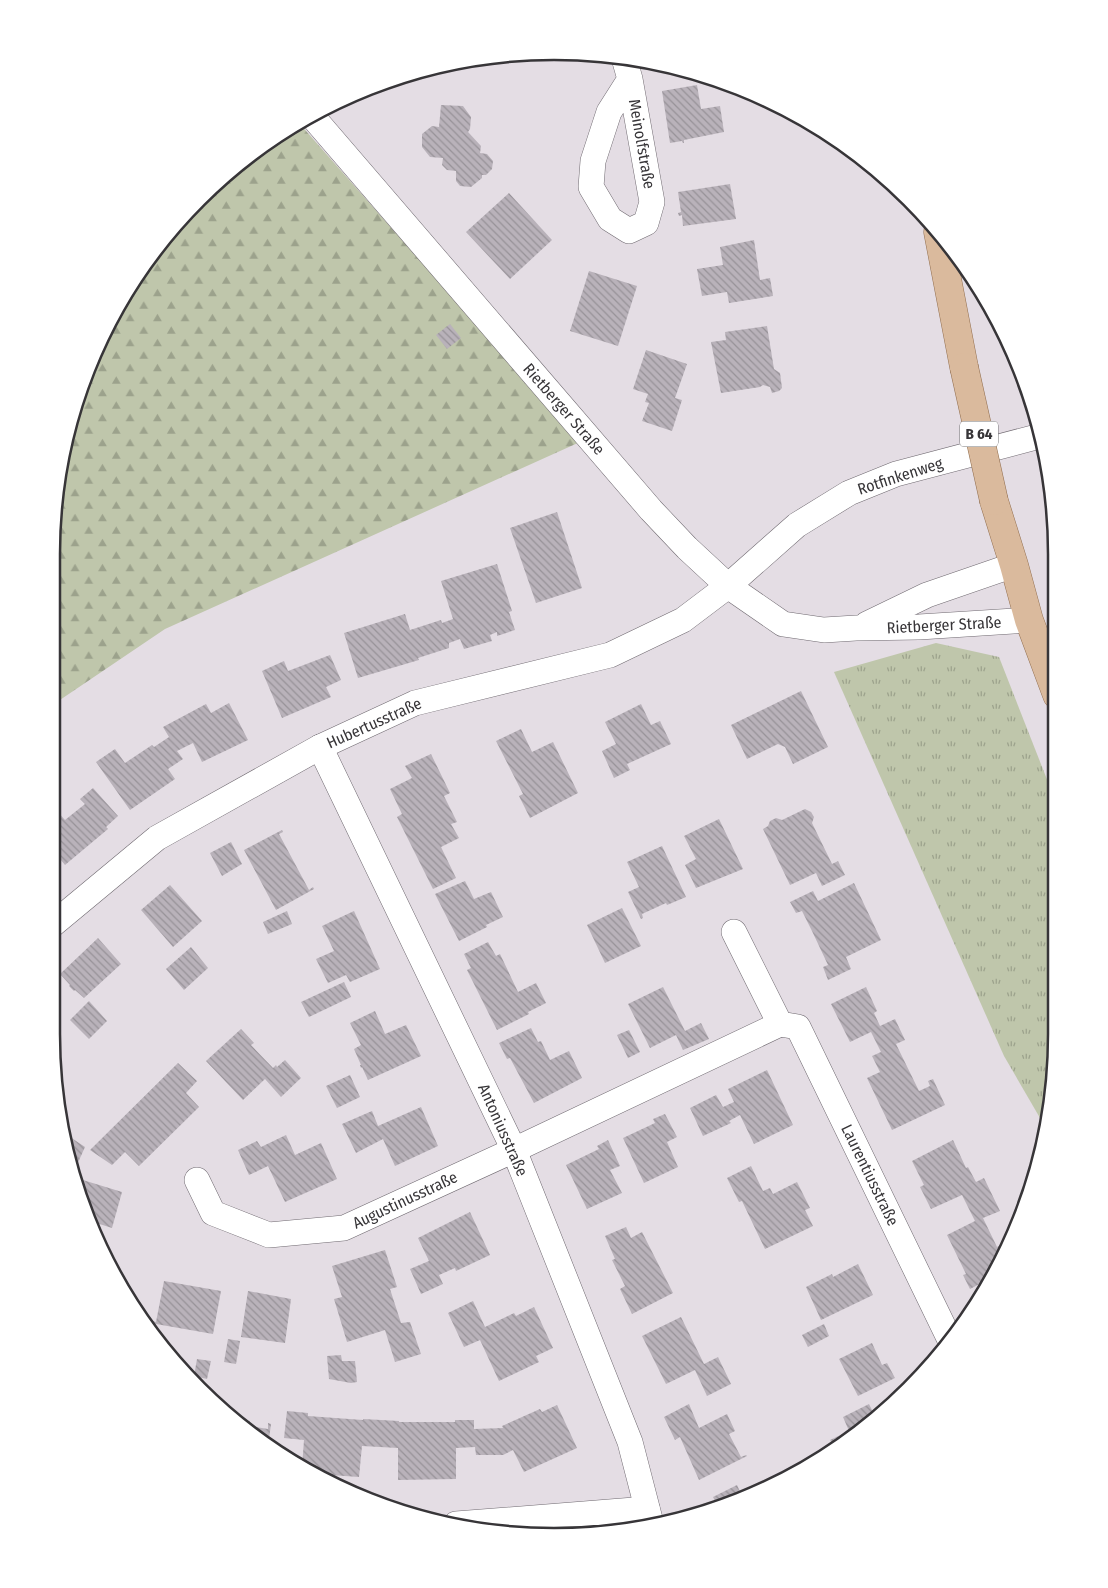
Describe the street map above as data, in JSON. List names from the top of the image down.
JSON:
{
  "streets": {
    "main road": ["B 64"],
    "street": [
      "Meinolfstraße",
      "Rietberger Straße",
      "Rotfinkenweg",
      "Hubertusstraße",
      "Antoniusstraße",
      "Laurentiusstraße",
      "Augustinusstraße"
    ]
  },
  "crossings": [
    ["Rietberger Straße", "B 64"],
    ["Rietberger Straße", "Rotfinkenweg"],
    ["Rietberger Straße", "Hubertusstraße"],
    ["Rotfinkenweg", "Hubertusstraße"],
    ["Hubertusstraße", "Antoniusstraße"],
    ["Antoniusstraße", "Augustinusstraße"]
  ]
}
